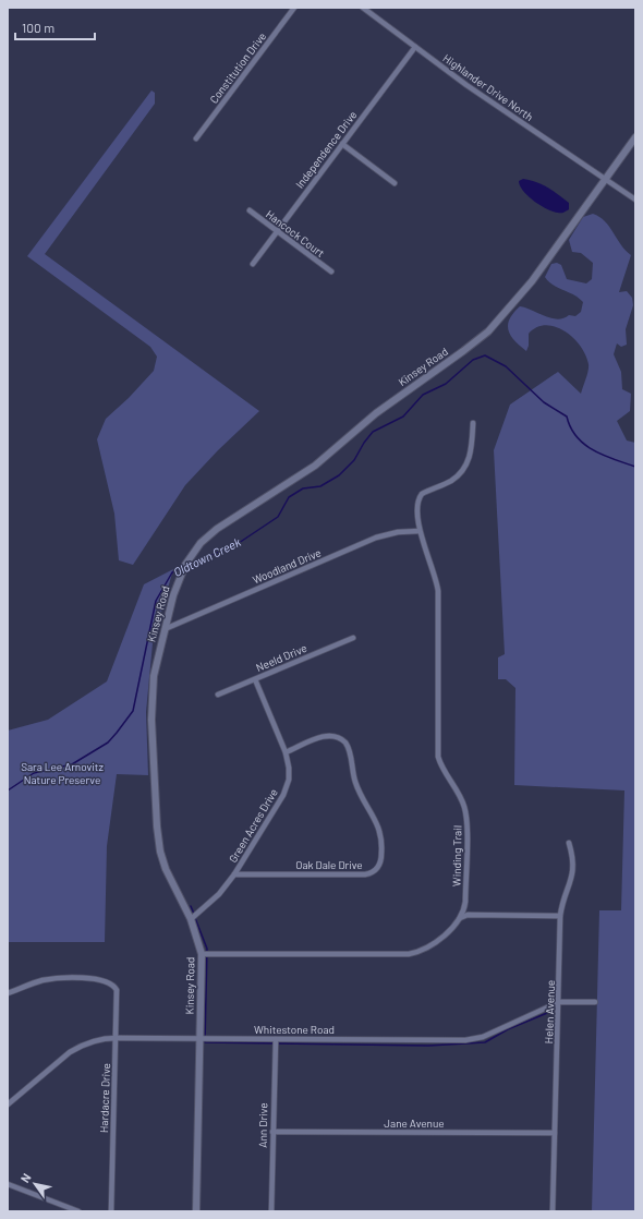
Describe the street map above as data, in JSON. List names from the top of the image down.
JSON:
{
  "streets": {
    "street": [
      "Constitution Drive",
      "Highlander Drive North",
      "Independence Drive",
      "Hancock Court",
      "Kinsey Road",
      "Woodland Drive",
      "Neeld Drive",
      "Green Acres Drive",
      "Winding Trail",
      "Oak Dale Drive",
      "Helen Avenue",
      "Whitestone Road",
      "Hardacre Drive",
      "Jane Avenue",
      "Ann Drive"
    ]
  },
  "crossings": [
    ["Highlander Drive North", "Independence Drive"],
    ["Highlander Drive North", "Kinsey Road"],
    ["Independence Drive", "Hancock Court"],
    ["Kinsey Road", "Woodland Drive"],
    ["Kinsey Road", "Green Acres Drive"],
    ["Kinsey Road", "Whitestone Road"],
    ["Woodland Drive", "Winding Trail"],
    ["Neeld Drive", "Green Acres Drive"],
    ["Green Acres Drive", "Oak Dale Drive"],
    ["Helen Avenue", "Whitestone Road"],
    ["Helen Avenue", "Jane Avenue"],
    ["Whitestone Road", "Hardacre Drive"],
    ["Whitestone Road", "Ann Drive"],
    ["Jane Avenue", "Ann Drive"]
  ],
  "water": ["Oldtown Creek"],
  "parks": ["Sara Lee Arnovitz Nature Preserve"],
  "scale_bar": "100 m",
  "north": "top left"
}
